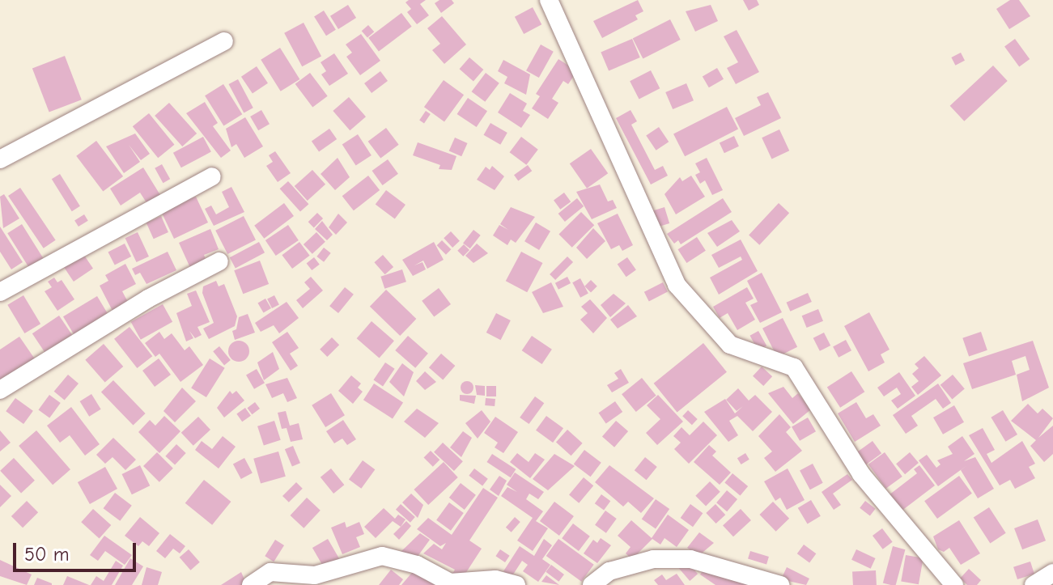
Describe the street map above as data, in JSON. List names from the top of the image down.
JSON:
{
  "scale_bar": "50 m"
}
